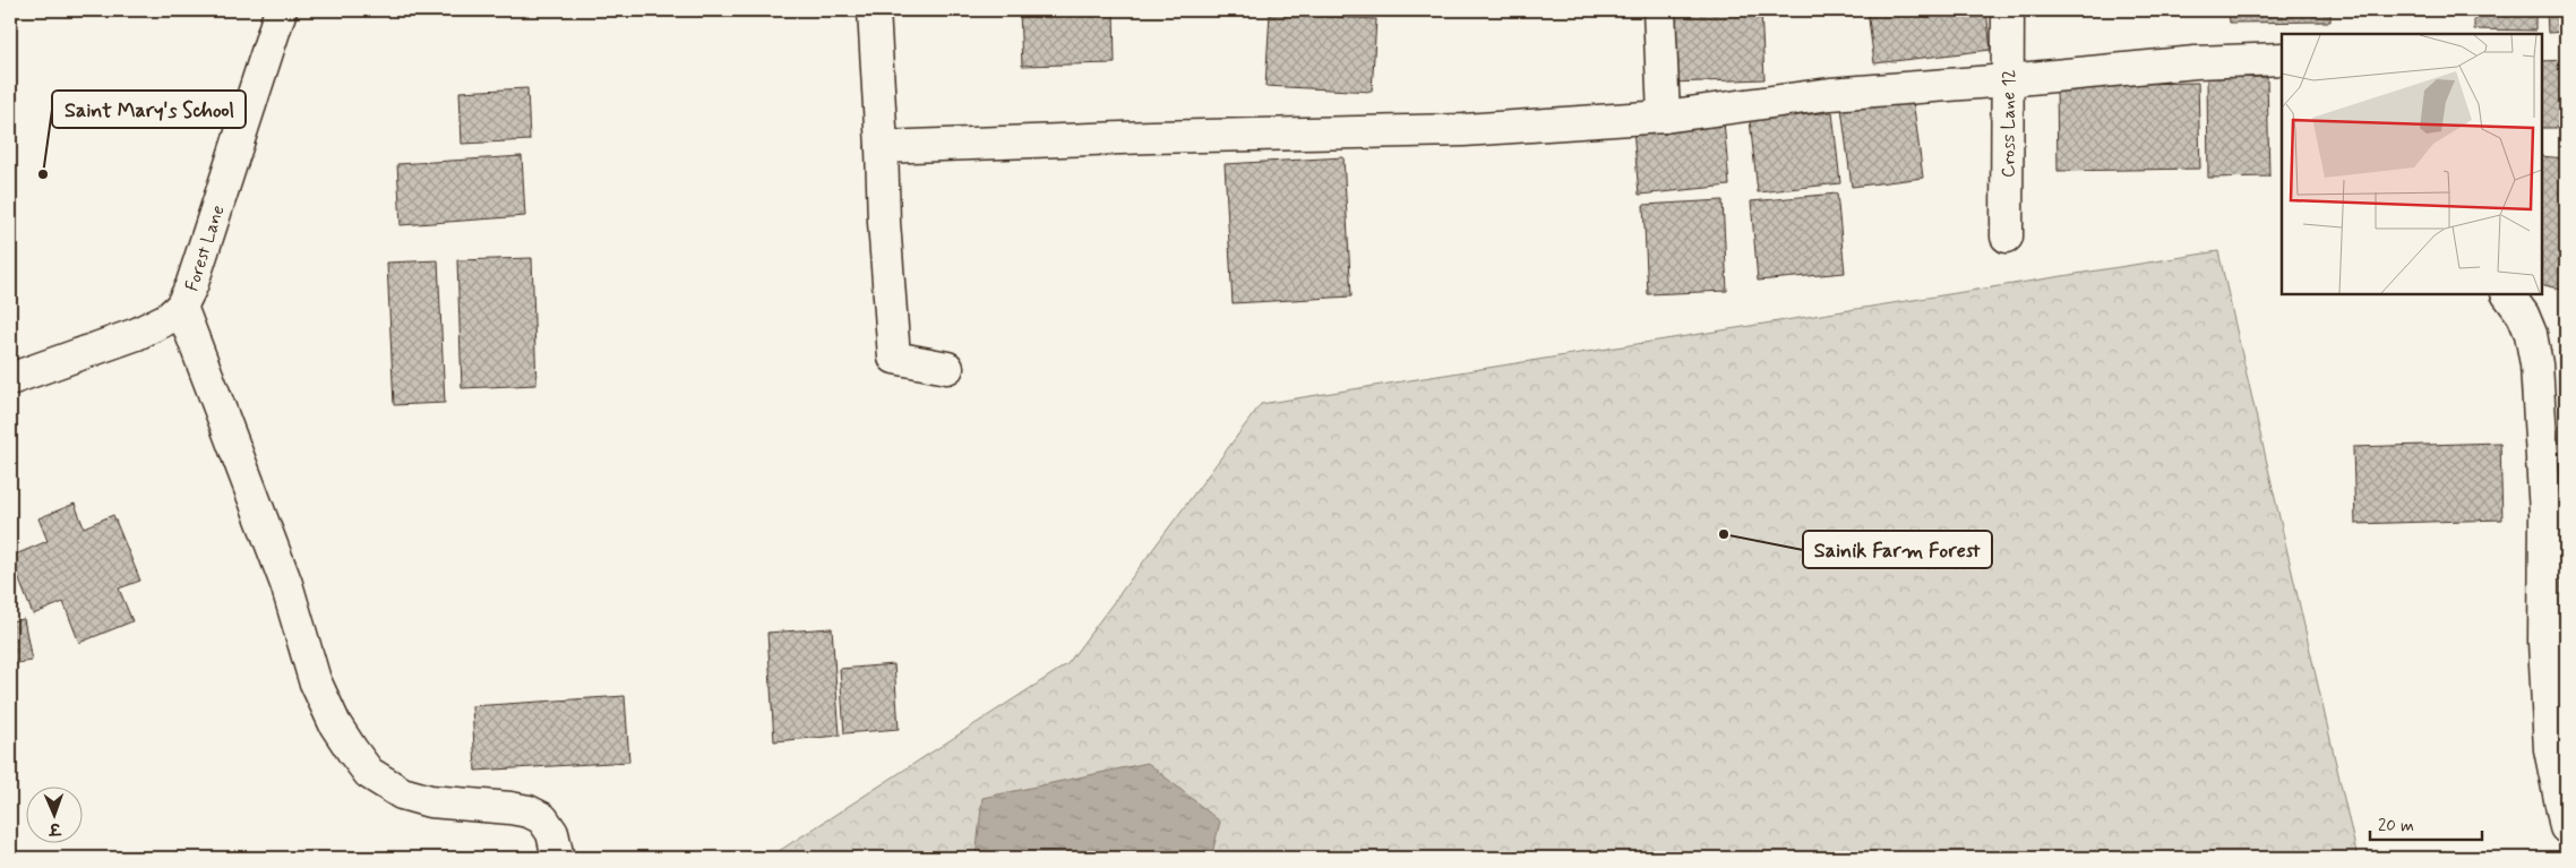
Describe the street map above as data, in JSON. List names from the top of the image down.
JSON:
{
  "streets": {
    "street": ["Cross Lane 12", "Forest Lane"]
  },
  "places": ["Saint Mary's School", "Sainik Farm Forest"],
  "scale_bar": "20 m",
  "north": "bottom"
}
